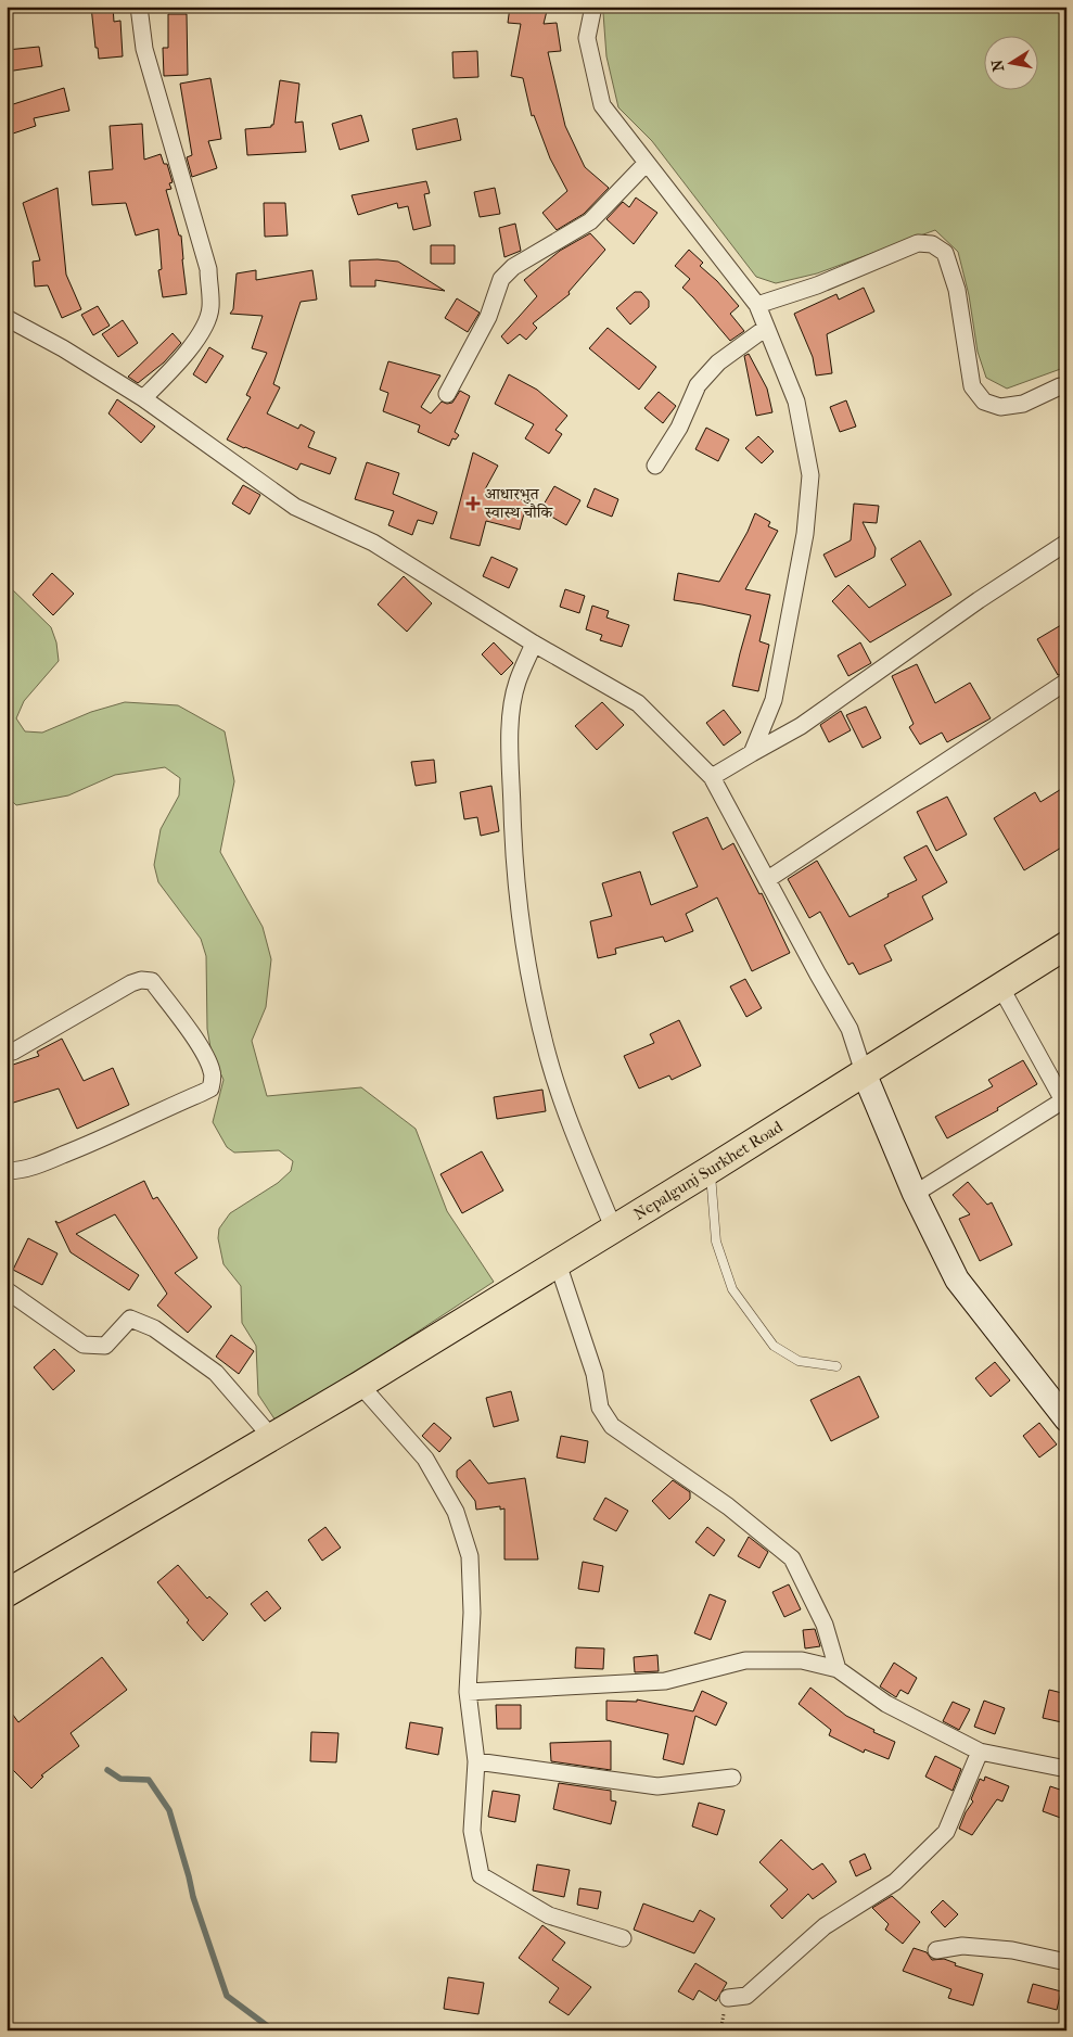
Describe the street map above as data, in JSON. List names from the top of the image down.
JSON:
{
  "streets": {
    "main road": ["Nepalgunj Surkhet Road"]
  },
  "places": {
    "health": ["आधारभुत स्वास्थ चौकि"]
  },
  "north": "left"
}
